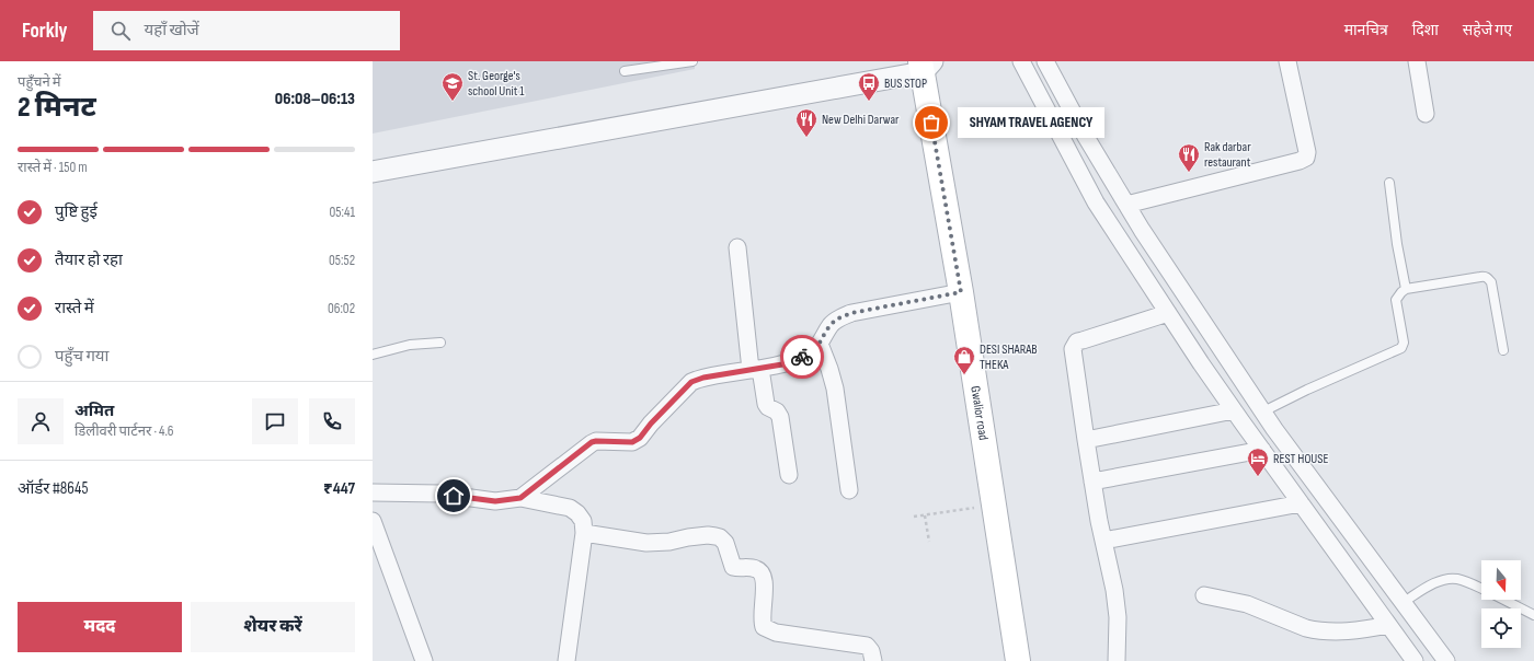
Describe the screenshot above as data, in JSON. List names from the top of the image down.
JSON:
{
  "streets": {
    "main road": ["Gwalior road"]
  },
  "places": {
    "school or university": ["St. George's school Unit 1"],
    "bus stop": ["BUS STOP"],
    "other": ["SHYAM TRAVEL AGENCY"],
    "restaurant": ["New Delhi Darwar", "Rak darbar restaurant"],
    "shop": ["DESI SHARAB THEKA"],
    "hotel": ["REST HOUSE"]
  },
  "north": "bottom",
  "page": {
    "header": "Forkly",
    "search": "यहाँ खोजें",
    "nav": ["मानचित्र", "दिशा", "सहेजे गए"],
    "heading": ["2 मिनट", "पहुँचने में", "06:08–06:13"],
    "panel": [
      "अमित",
      "डिलीवरी पार्टनर · 4.6",
      "ऑर्डर #8645",
      "₹447"
    ],
    "bubble": "SHYAM TRAVEL AGENCY",
    "bar": "रास्ते में · 150 m",
    "list": [
      ["पुष्टि हुई", "05:41"],
      ["तैयार हो रहा", "05:52"],
      ["रास्ते में", "06:02"],
      "पहुँच गया"
    ],
    "buttons": ["मदद", "शेयर करें"]
  }
}
